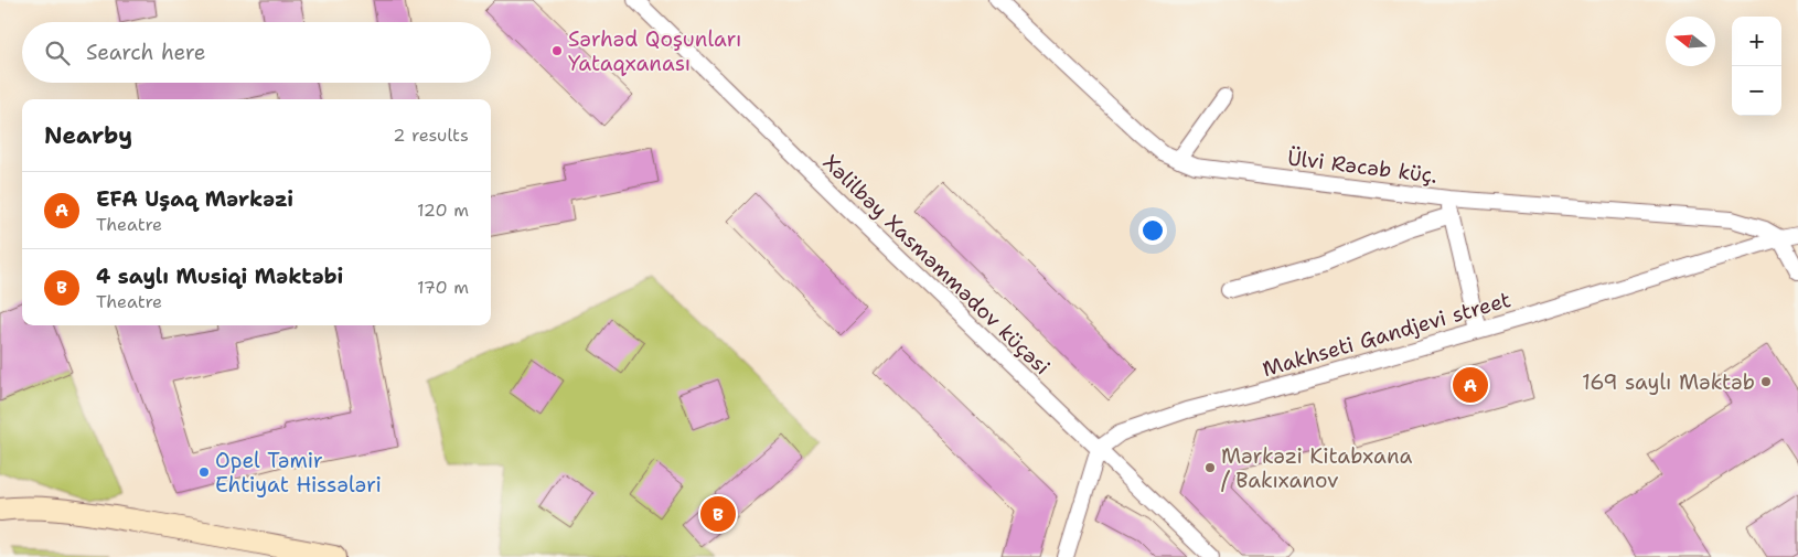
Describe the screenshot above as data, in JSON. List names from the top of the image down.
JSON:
{
  "streets": {
    "street": ["Ülvi Rəcəb küç.", "Xəlilbəy Xasməmmədov küçəsi", "Makhseti Gandjevi street"]
  },
  "crossings": [
    ["Ülvi Rəcəb küç.", "Makhseti Gandjevi street"],
    ["Xəlilbəy Xasməmmədov küçəsi", "Makhseti Gandjevi street"]
  ],
  "places": [
    "Sərhəd Qoşunları Yataqxanası",
    "169 saylı Məktəb",
    "Mərkəzi Kitabxana / Bakıxanov",
    "Opel Təmir Ehtiyat Hissələri"
  ],
  "north": "left",
  "page": {
    "map_buttons": ["+", "−"],
    "search": "Search here",
    "heading": ["Nearby", "2 results"],
    "list": [
      {
        "mark": "A",
        "name": "EFA Uşaq Mərkəzi",
        "note": "Theatre",
        "value": "120 m"
      },
      {
        "mark": "B",
        "name": "4 saylı Musiqi Məktəbi",
        "note": "Theatre",
        "value": "170 m"
      }
    ],
    "pins": ["A", "B"]
  }
}
